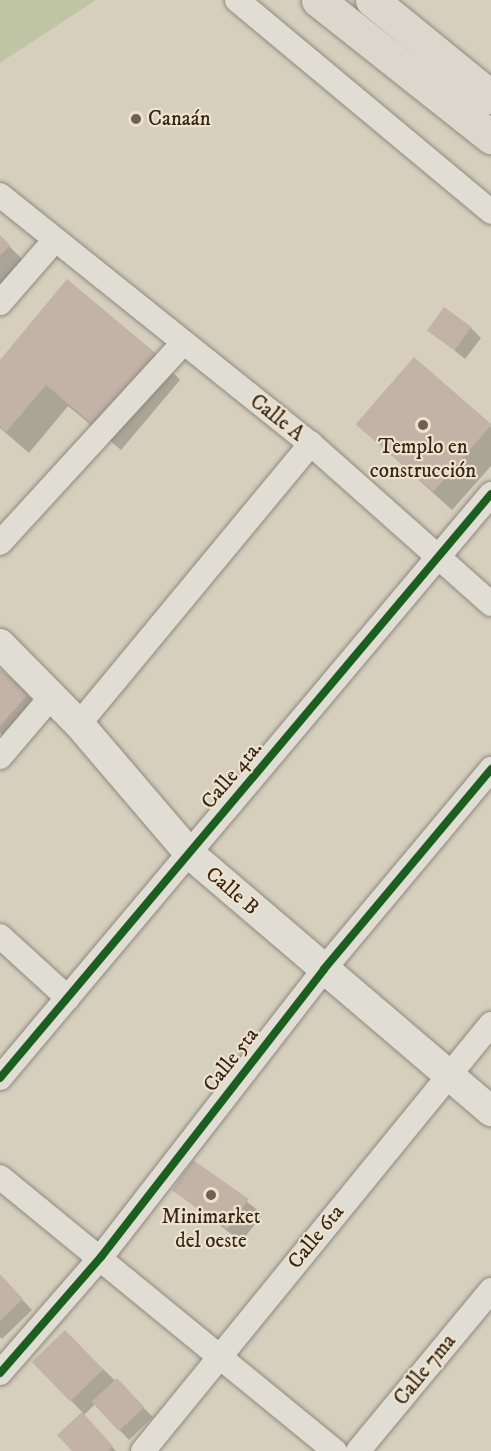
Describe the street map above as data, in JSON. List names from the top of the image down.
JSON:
{
  "streets": {
    "street": [
      "Calle A",
      "Calle 4ta.",
      "Calle B",
      "Calle 5ta",
      "Calle 6ta",
      "Calle 7ma"
    ]
  },
  "crossings": [
    ["Calle A", "Calle 4ta."],
    ["Calle 4ta.", "Calle B"],
    ["Calle B", "Calle 5ta"],
    ["Calle B", "Calle 6ta"]
  ],
  "places": ["Canaán", "Templo en construcción", "Minimarket del oeste"]
}
